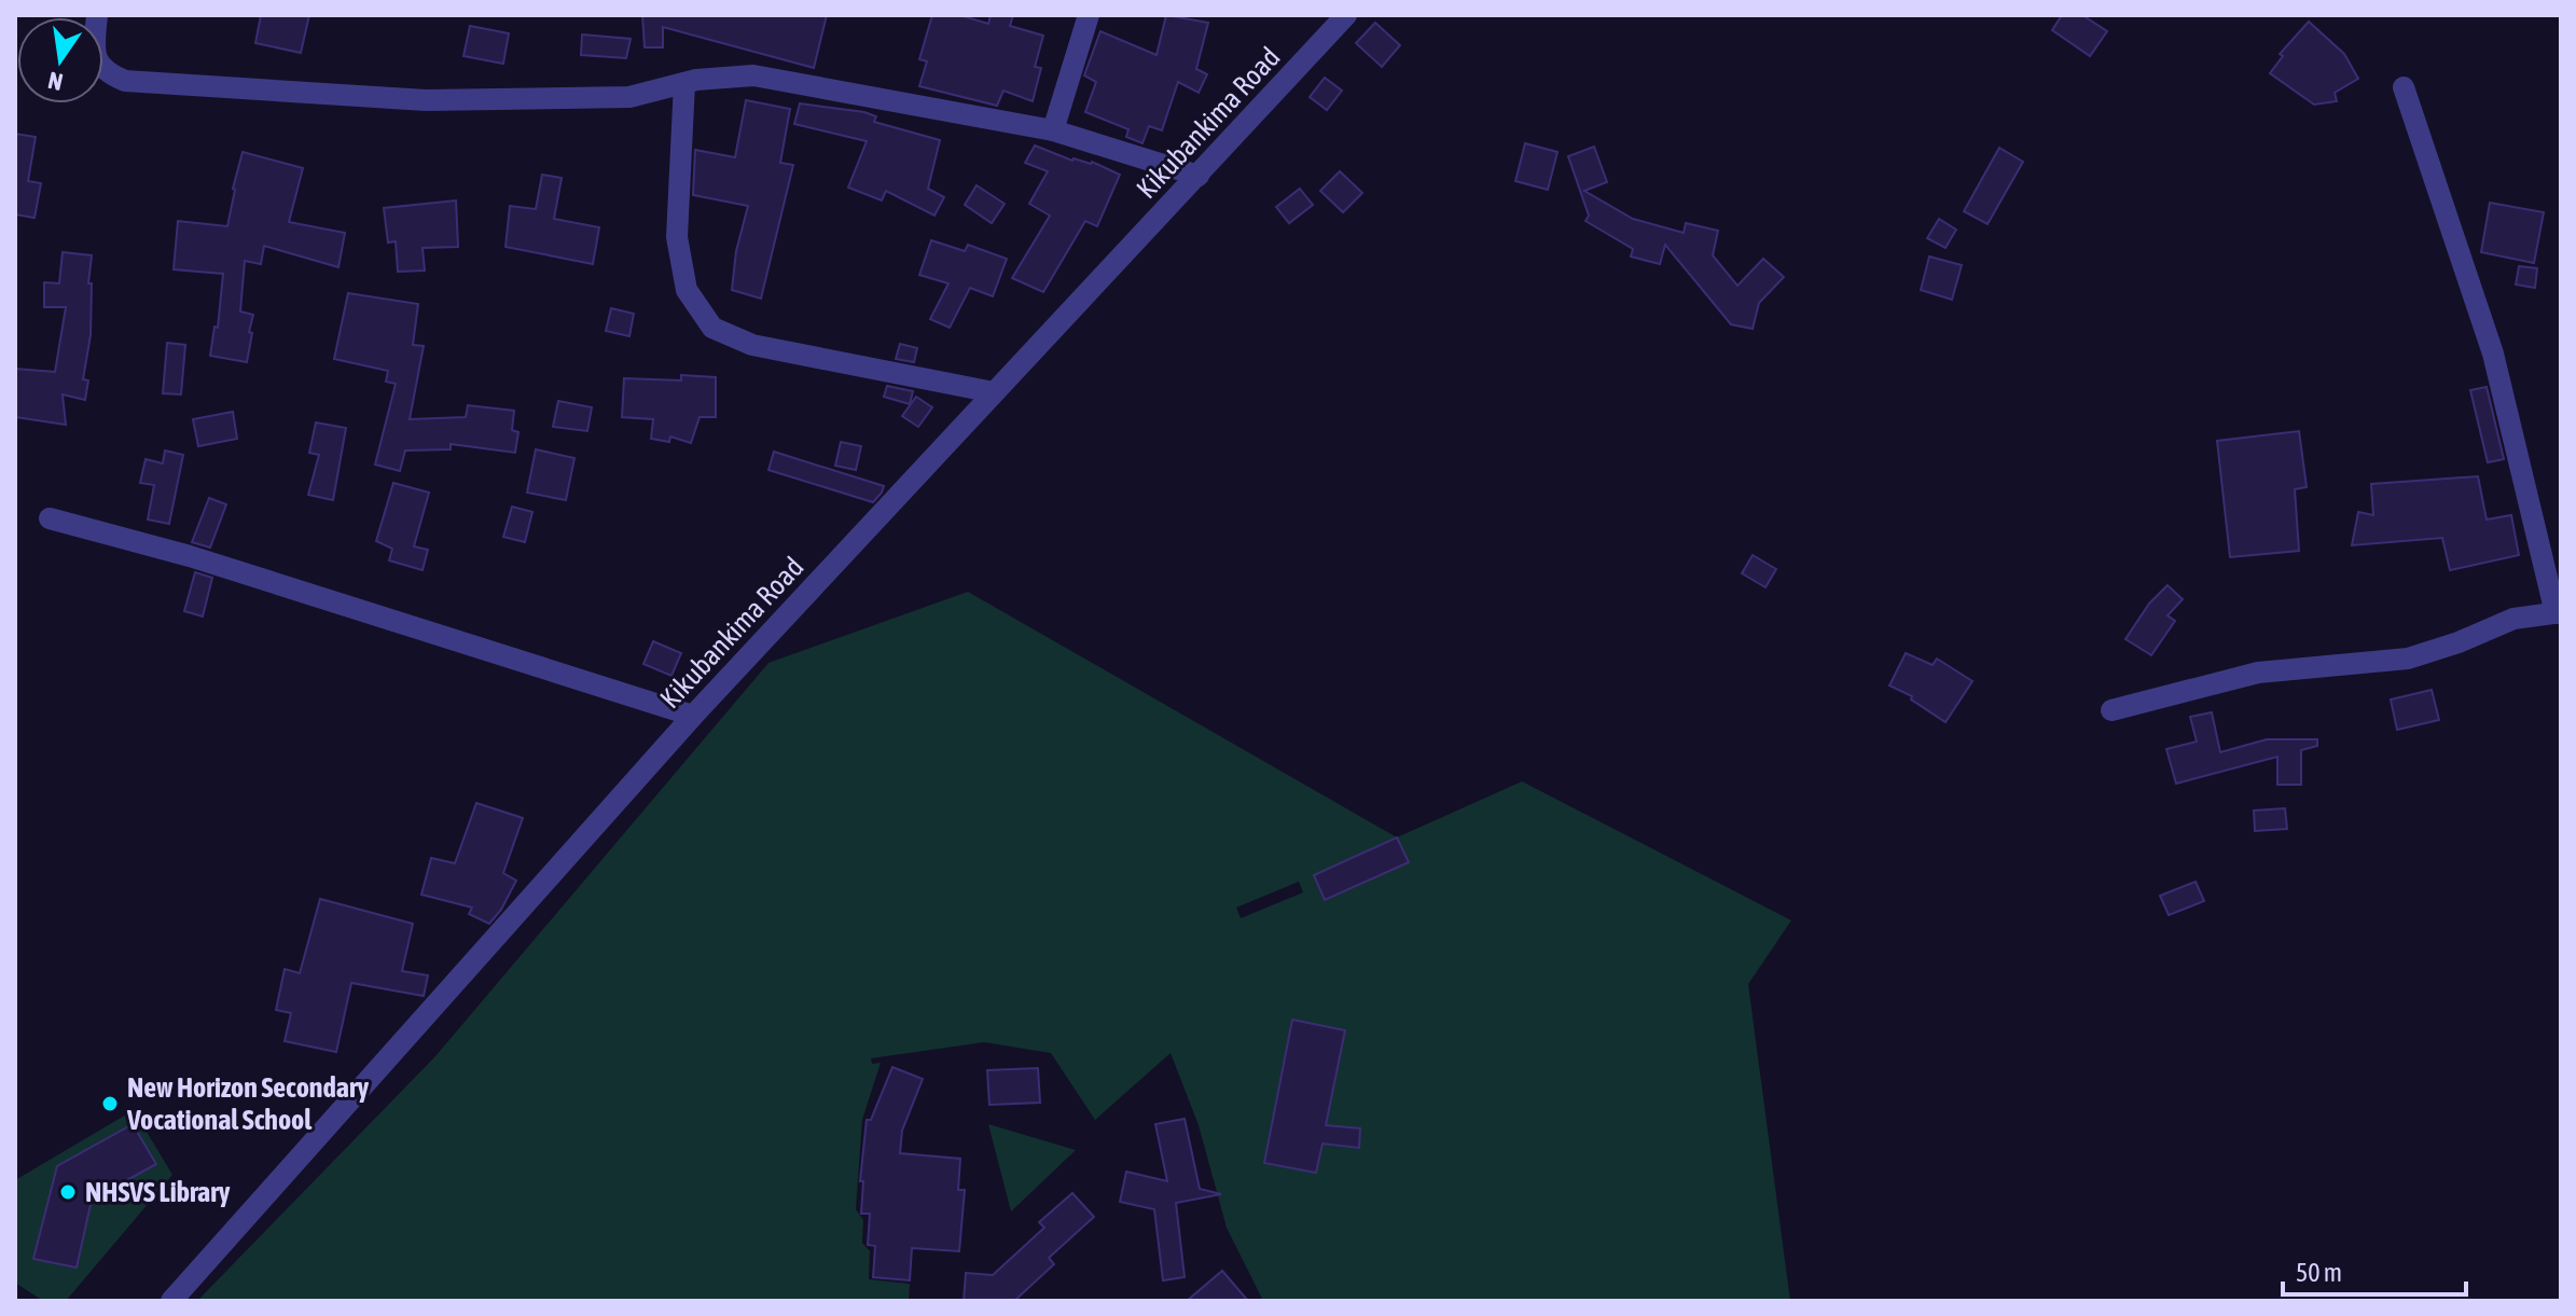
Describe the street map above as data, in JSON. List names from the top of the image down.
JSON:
{
  "streets": {
    "street": ["Kikubankima Road"]
  },
  "places": ["New Horizon Secondary Vocational School", "NHSVS Library"],
  "scale_bar": "50 m",
  "north": "bottom"
}
